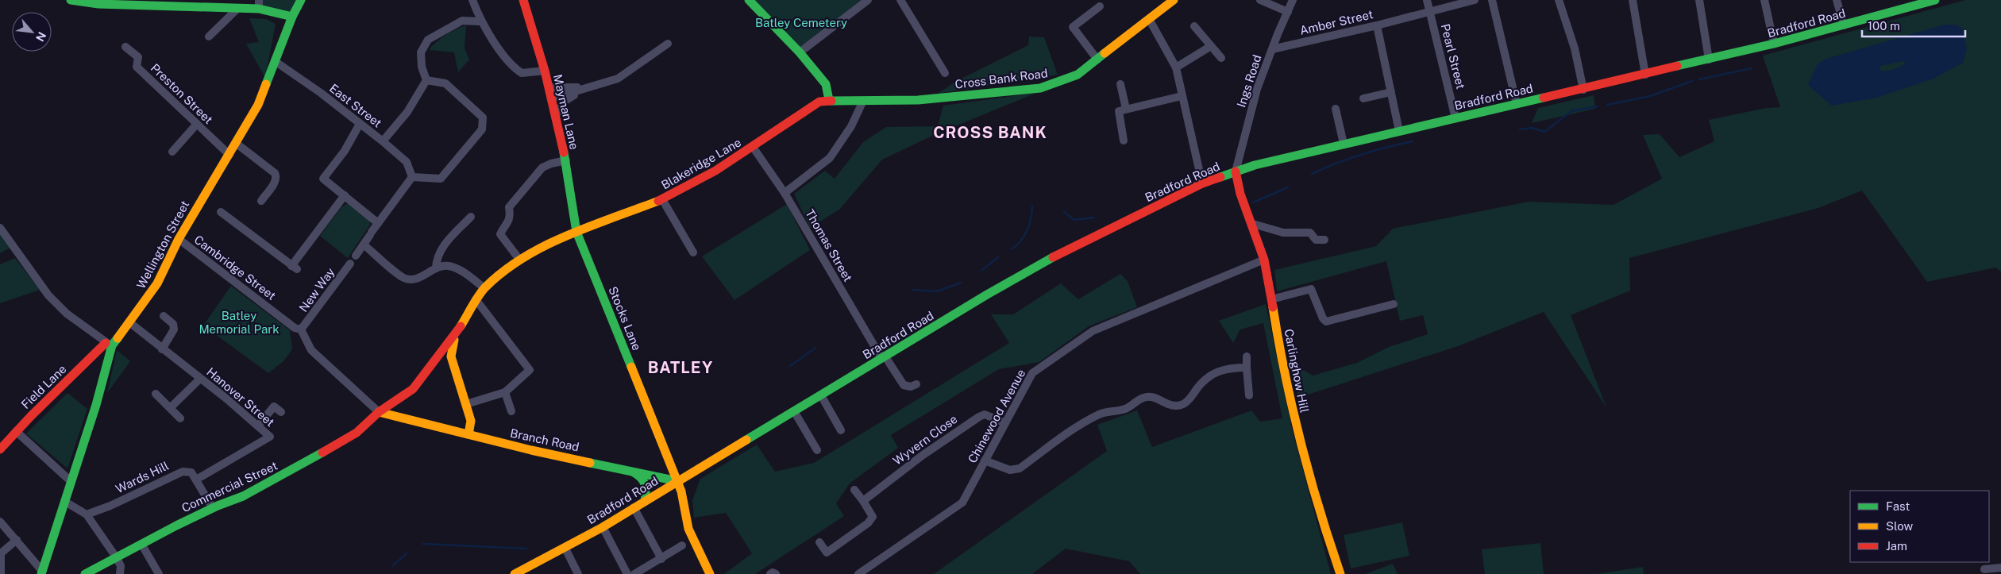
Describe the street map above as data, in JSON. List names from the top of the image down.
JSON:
{
  "streets": {
    "street": [
      "Amber Street",
      "Bradford Road",
      "Pearl Street",
      "Cross Bank Road",
      "Ings Road",
      "Preston Street",
      "East Street",
      "Mayman Lane",
      "Blakeridge Lane",
      "Wellington Street",
      "Thomas Street",
      "Cambridge Street",
      "New Way",
      "Stocks Lane",
      "Carlinghow Hill",
      "Field Lane",
      "Hanover Street",
      "Chinewood Avenue",
      "Branch Road",
      "Wyvern Close",
      "Wards Hill",
      "Commercial Street"
    ]
  },
  "crossings": [
    ["Amber Street", "Pearl Street"],
    ["Amber Street", "Ings Road"],
    ["Bradford Road", "Pearl Street"],
    ["Bradford Road", "Ings Road"],
    ["Bradford Road", "Thomas Street"],
    ["Bradford Road", "Stocks Lane"],
    ["Bradford Road", "Carlinghow Hill"],
    ["Bradford Road", "Branch Road"],
    ["Cross Bank Road", "Blakeridge Lane"],
    ["Ings Road", "Carlinghow Hill"],
    ["Preston Street", "Wellington Street"],
    ["East Street", "Wellington Street"],
    ["Mayman Lane", "Blakeridge Lane"],
    ["Mayman Lane", "Stocks Lane"],
    ["Blakeridge Lane", "Thomas Street"],
    ["Blakeridge Lane", "Stocks Lane"],
    ["Blakeridge Lane", "Commercial Street"],
    ["Wellington Street", "Cambridge Street"],
    ["Wellington Street", "Field Lane"],
    ["Wellington Street", "Hanover Street"],
    ["Cambridge Street", "New Way"],
    ["Stocks Lane", "Branch Road"],
    ["Carlinghow Hill", "Chinewood Avenue"],
    ["Hanover Street", "Wards Hill"],
    ["Chinewood Avenue", "Wyvern Close"],
    ["Branch Road", "Commercial Street"]
  ],
  "districts": ["CROSS BANK", "BATLEY"],
  "parks": ["Batley Cemetery", "Batley Memorial Park"],
  "legend": ["Fast", "Slow", "Jam"],
  "scale_bar": "100 m",
  "north": "bottom right"
}
